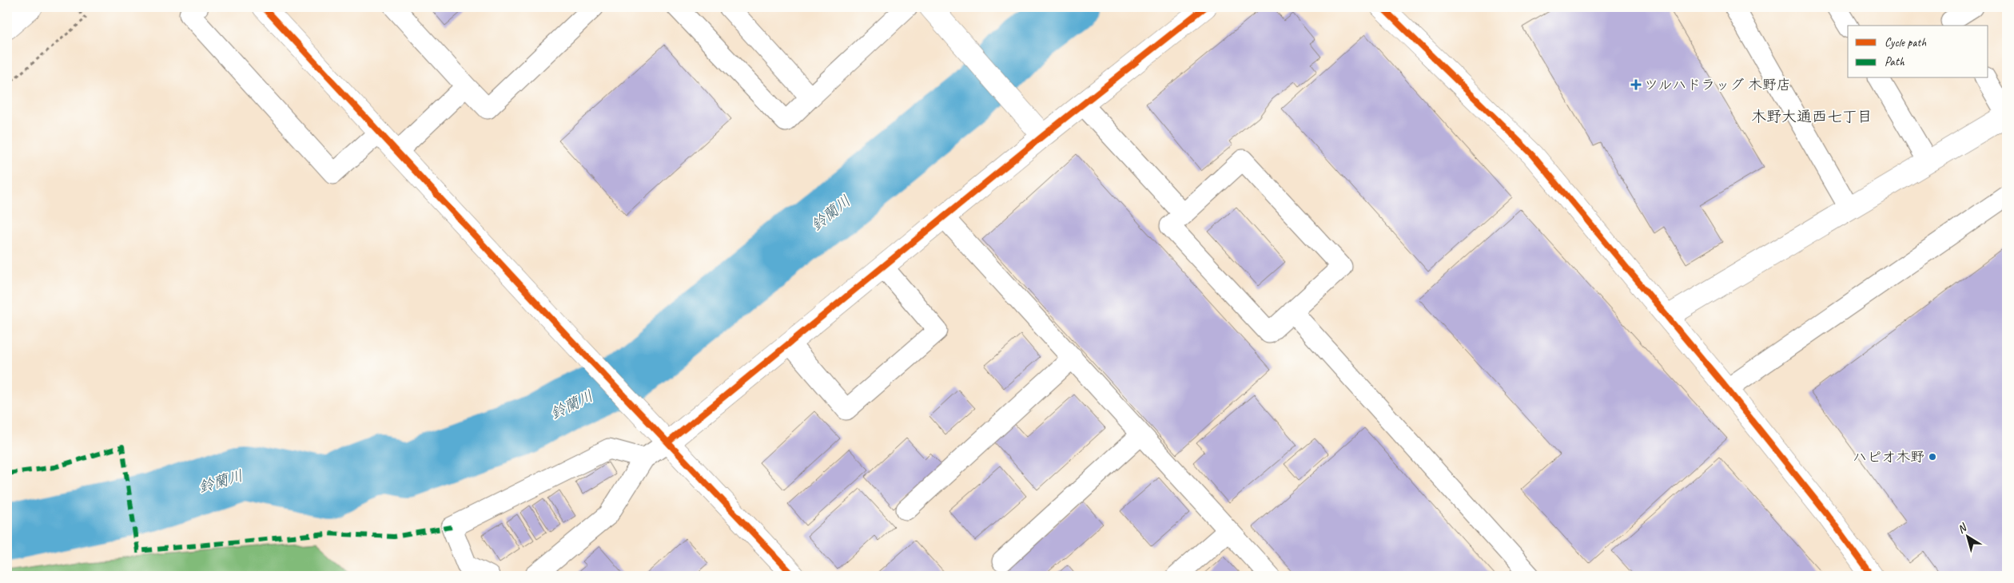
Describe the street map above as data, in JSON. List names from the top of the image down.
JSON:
{
  "districts": ["木野大通西七丁目"],
  "water": ["鈴蘭川"],
  "places": {
    "health": ["ツルハドラッグ 木野店"],
    "other": ["ハピオ木野"]
  },
  "legend": ["Cycle path", "Path"],
  "north": "top left"
}
